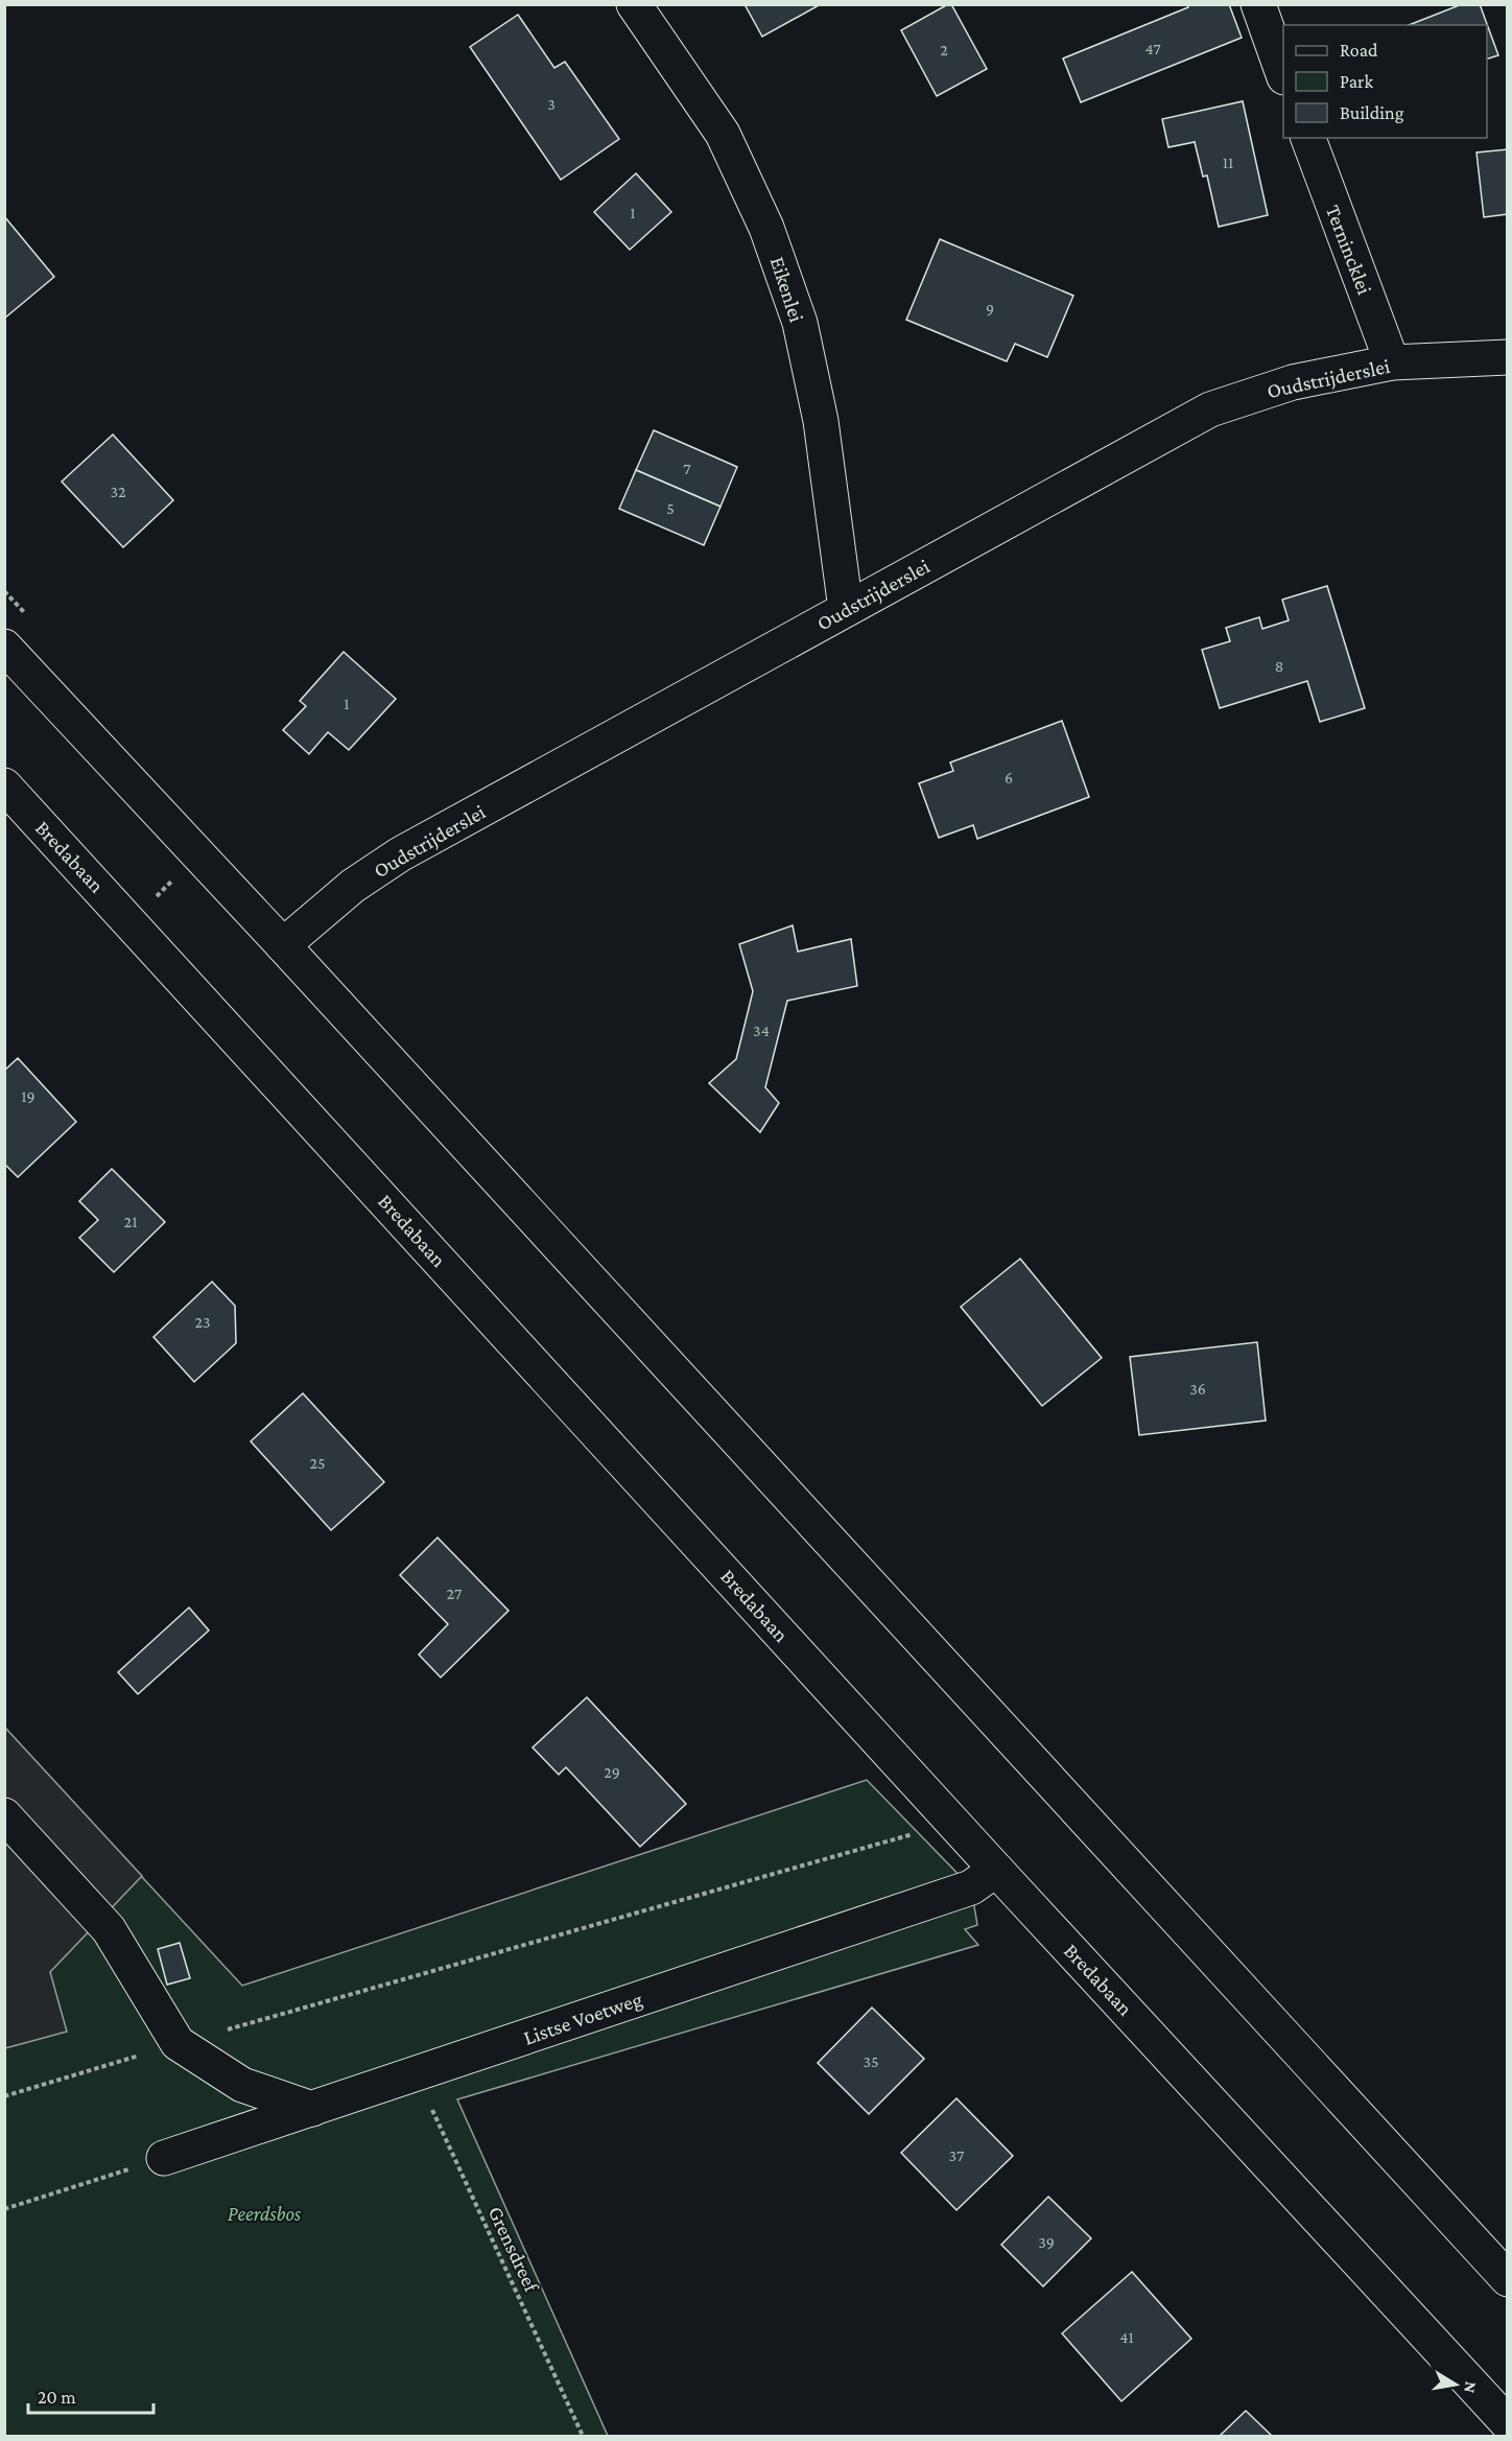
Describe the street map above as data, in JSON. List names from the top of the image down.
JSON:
{
  "streets": {
    "main road": [
      "Ternincklei",
      "Eikenlei",
      "Oudstrijderslei",
      "Bredabaan",
      "Listse Voetweg"
    ],
    "path": ["Grensdreef"]
  },
  "crossings": [
    ["Ternincklei", "Oudstrijderslei"],
    ["Eikenlei", "Oudstrijderslei"],
    ["Bredabaan", "Listse Voetweg"],
    ["Listse Voetweg", "Grensdreef"]
  ],
  "parks": ["Peerdsbos"],
  "house_numbers": [
    "47",
    "2",
    "3",
    "11",
    "1",
    "9",
    "7",
    "32",
    "5",
    "8",
    "1",
    "6",
    "34",
    "19",
    "21",
    "23",
    "36",
    "25",
    "27",
    "29",
    "35",
    "37",
    "39",
    "41"
  ],
  "legend": ["Road", "Park", "Building"],
  "scale_bar": "20 m",
  "north": "right"
}
